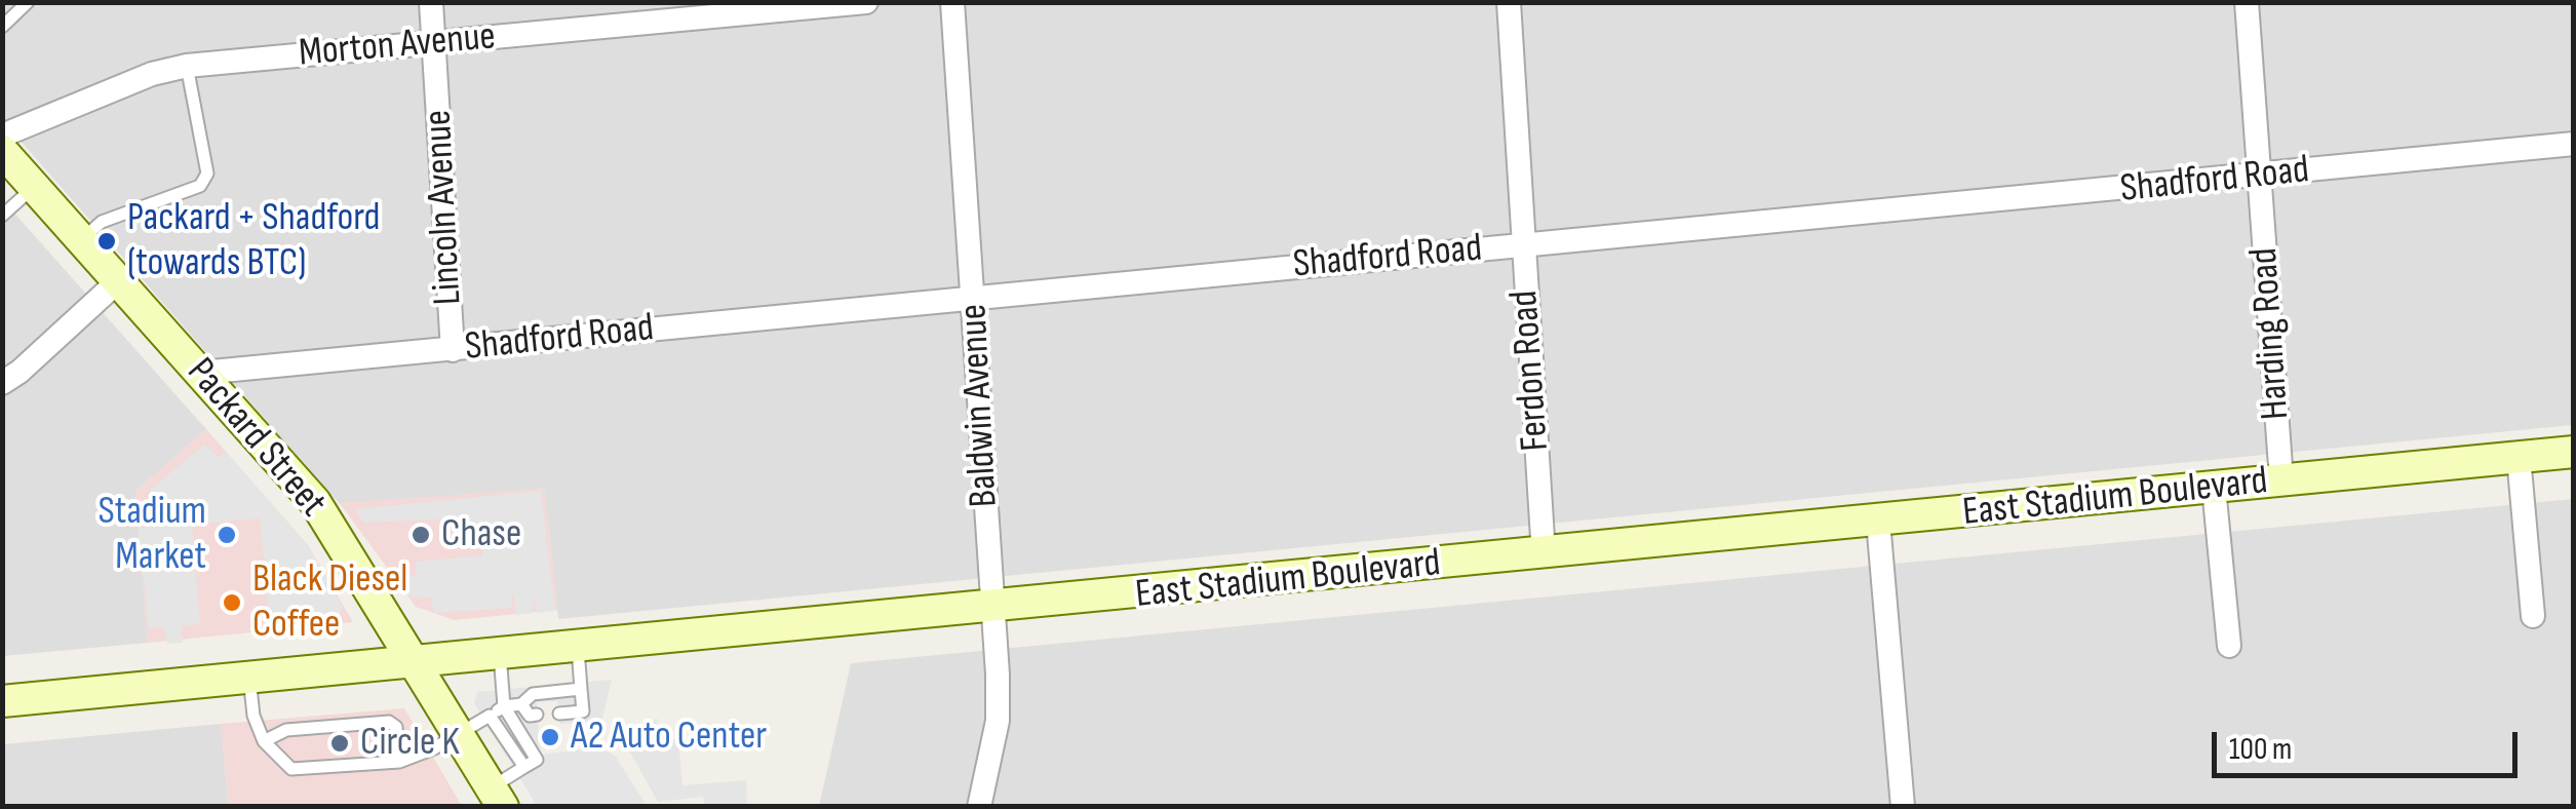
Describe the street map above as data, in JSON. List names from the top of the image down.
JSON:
{
  "streets": {
    "main road": ["Packard Street", "East Stadium Boulevard"],
    "street": [
      "Morton Avenue",
      "Shadford Road",
      "Lincoln Avenue",
      "Harding Road",
      "Ferdon Road",
      "Baldwin Avenue"
    ]
  },
  "crossings": [
    ["Morton Avenue", "Lincoln Avenue"],
    ["Shadford Road", "Lincoln Avenue"],
    ["Shadford Road", "Harding Road"],
    ["Shadford Road", "Ferdon Road"],
    ["Shadford Road", "Baldwin Avenue"],
    ["Shadford Road", "Packard Street"],
    ["Harding Road", "East Stadium Boulevard"],
    ["Ferdon Road", "East Stadium Boulevard"],
    ["Baldwin Avenue", "East Stadium Boulevard"],
    ["Packard Street", "East Stadium Boulevard"]
  ],
  "places": [
    "Packard + Shadford (towards BTC)",
    "Stadium Market",
    "Chase",
    "Black Diesel Coffee",
    "A2 Auto Center",
    "Circle K"
  ],
  "scale_bar": "100 m"
}
